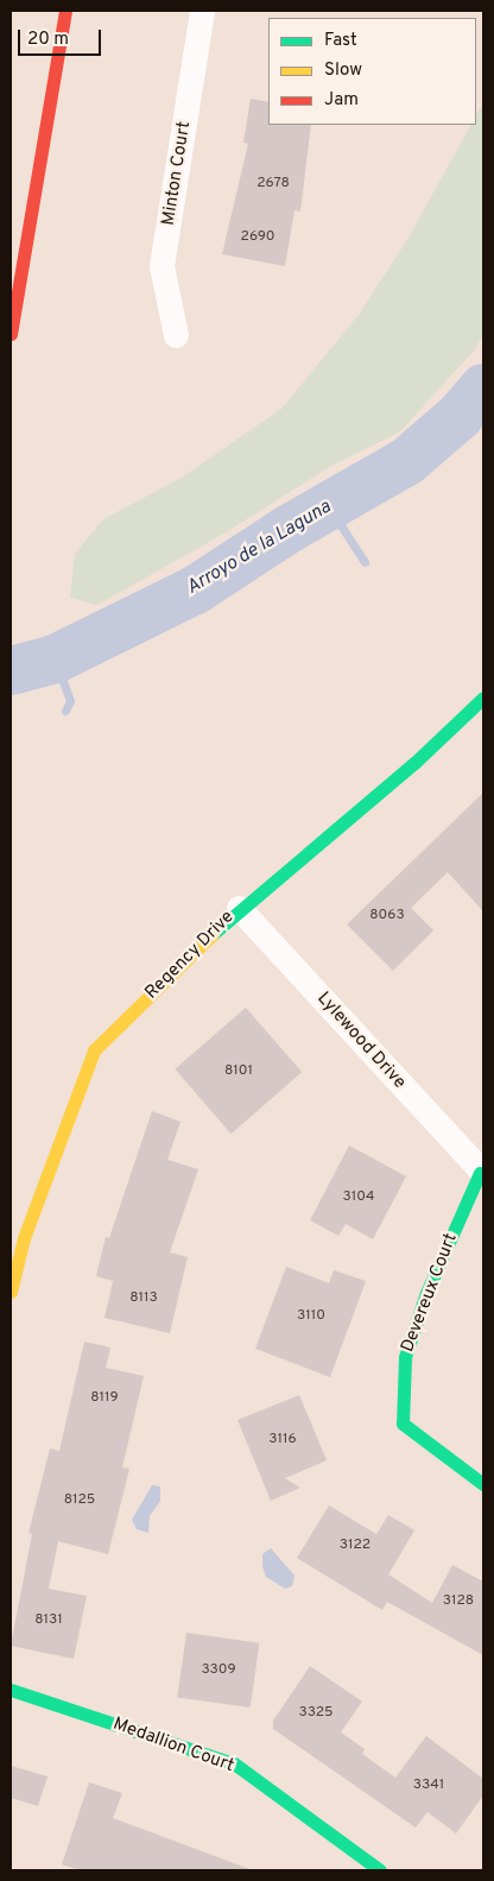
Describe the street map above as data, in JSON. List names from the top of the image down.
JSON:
{
  "streets": {
    "main road": ["Regency Drive", "Devereux Court", "Medallion Court"],
    "street": ["Minton Court", "Lylewood Drive"]
  },
  "crossings": [
    ["Regency Drive", "Lylewood Drive"],
    ["Lylewood Drive", "Devereux Court"]
  ],
  "water": ["Arroyo de la Laguna"],
  "house_numbers": [
    "2678",
    "2690",
    "8063",
    "8101",
    "3104",
    "8113",
    "3110",
    "8119",
    "3116",
    "8125",
    "3122",
    "3128",
    "8131",
    "3309",
    "3325",
    "3341"
  ],
  "legend": ["Fast", "Slow", "Jam"],
  "scale_bar": "20 m"
}
